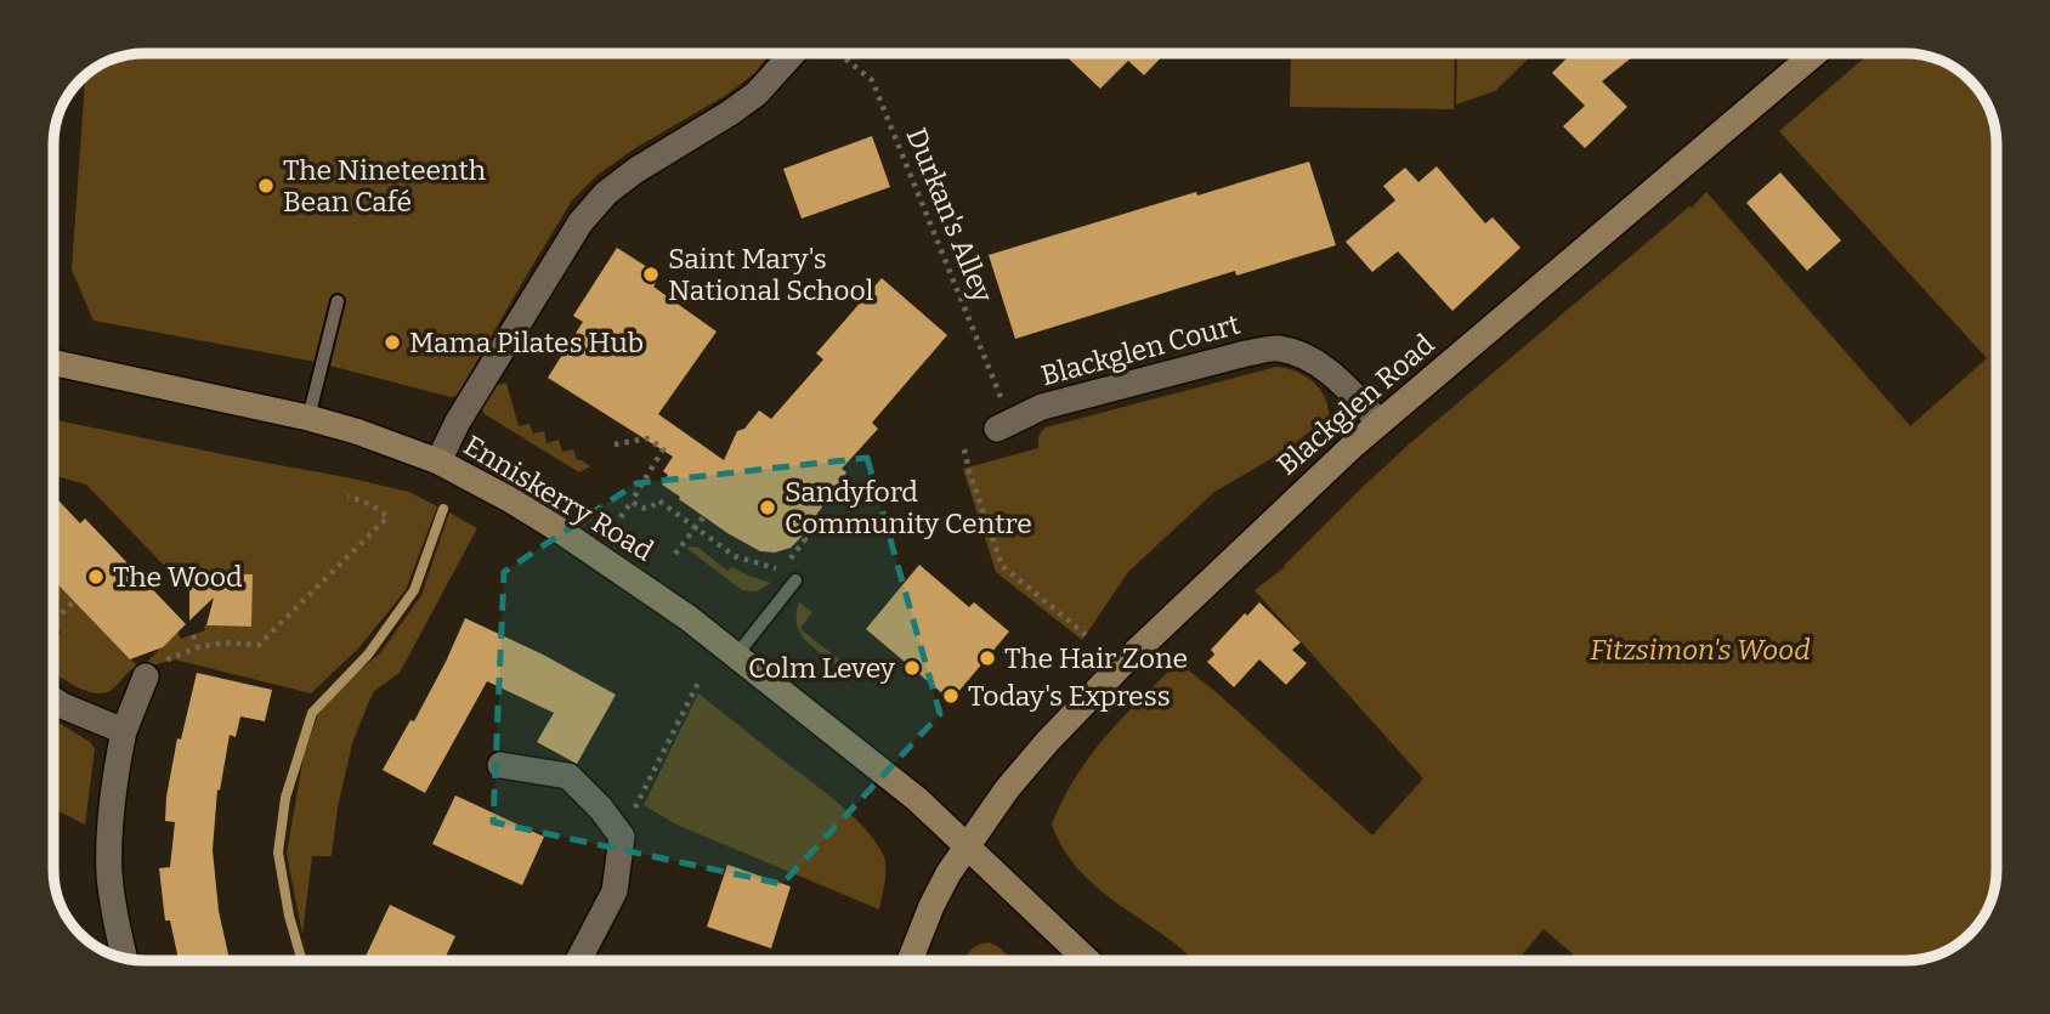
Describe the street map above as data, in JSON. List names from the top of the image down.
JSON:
{
  "streets": {
    "street": ["Blackglen Court", "Blackglen Road", "Enniskerry Road"],
    "path": ["Durkan's Alley"]
  },
  "crossings": [
    ["Durkan's Alley", "Blackglen Court"],
    ["Blackglen Court", "Blackglen Road"],
    ["Blackglen Road", "Enniskerry Road"]
  ],
  "parks": ["Fitzsimon's Wood"],
  "places": [
    "The Nineteenth Bean Café",
    "Saint Mary's National School",
    "Mama Pilates Hub",
    "Sandyford Community Centre",
    "The Wood",
    "The Hair Zone",
    "Colm Levey",
    "Today's Express"
  ]
}
